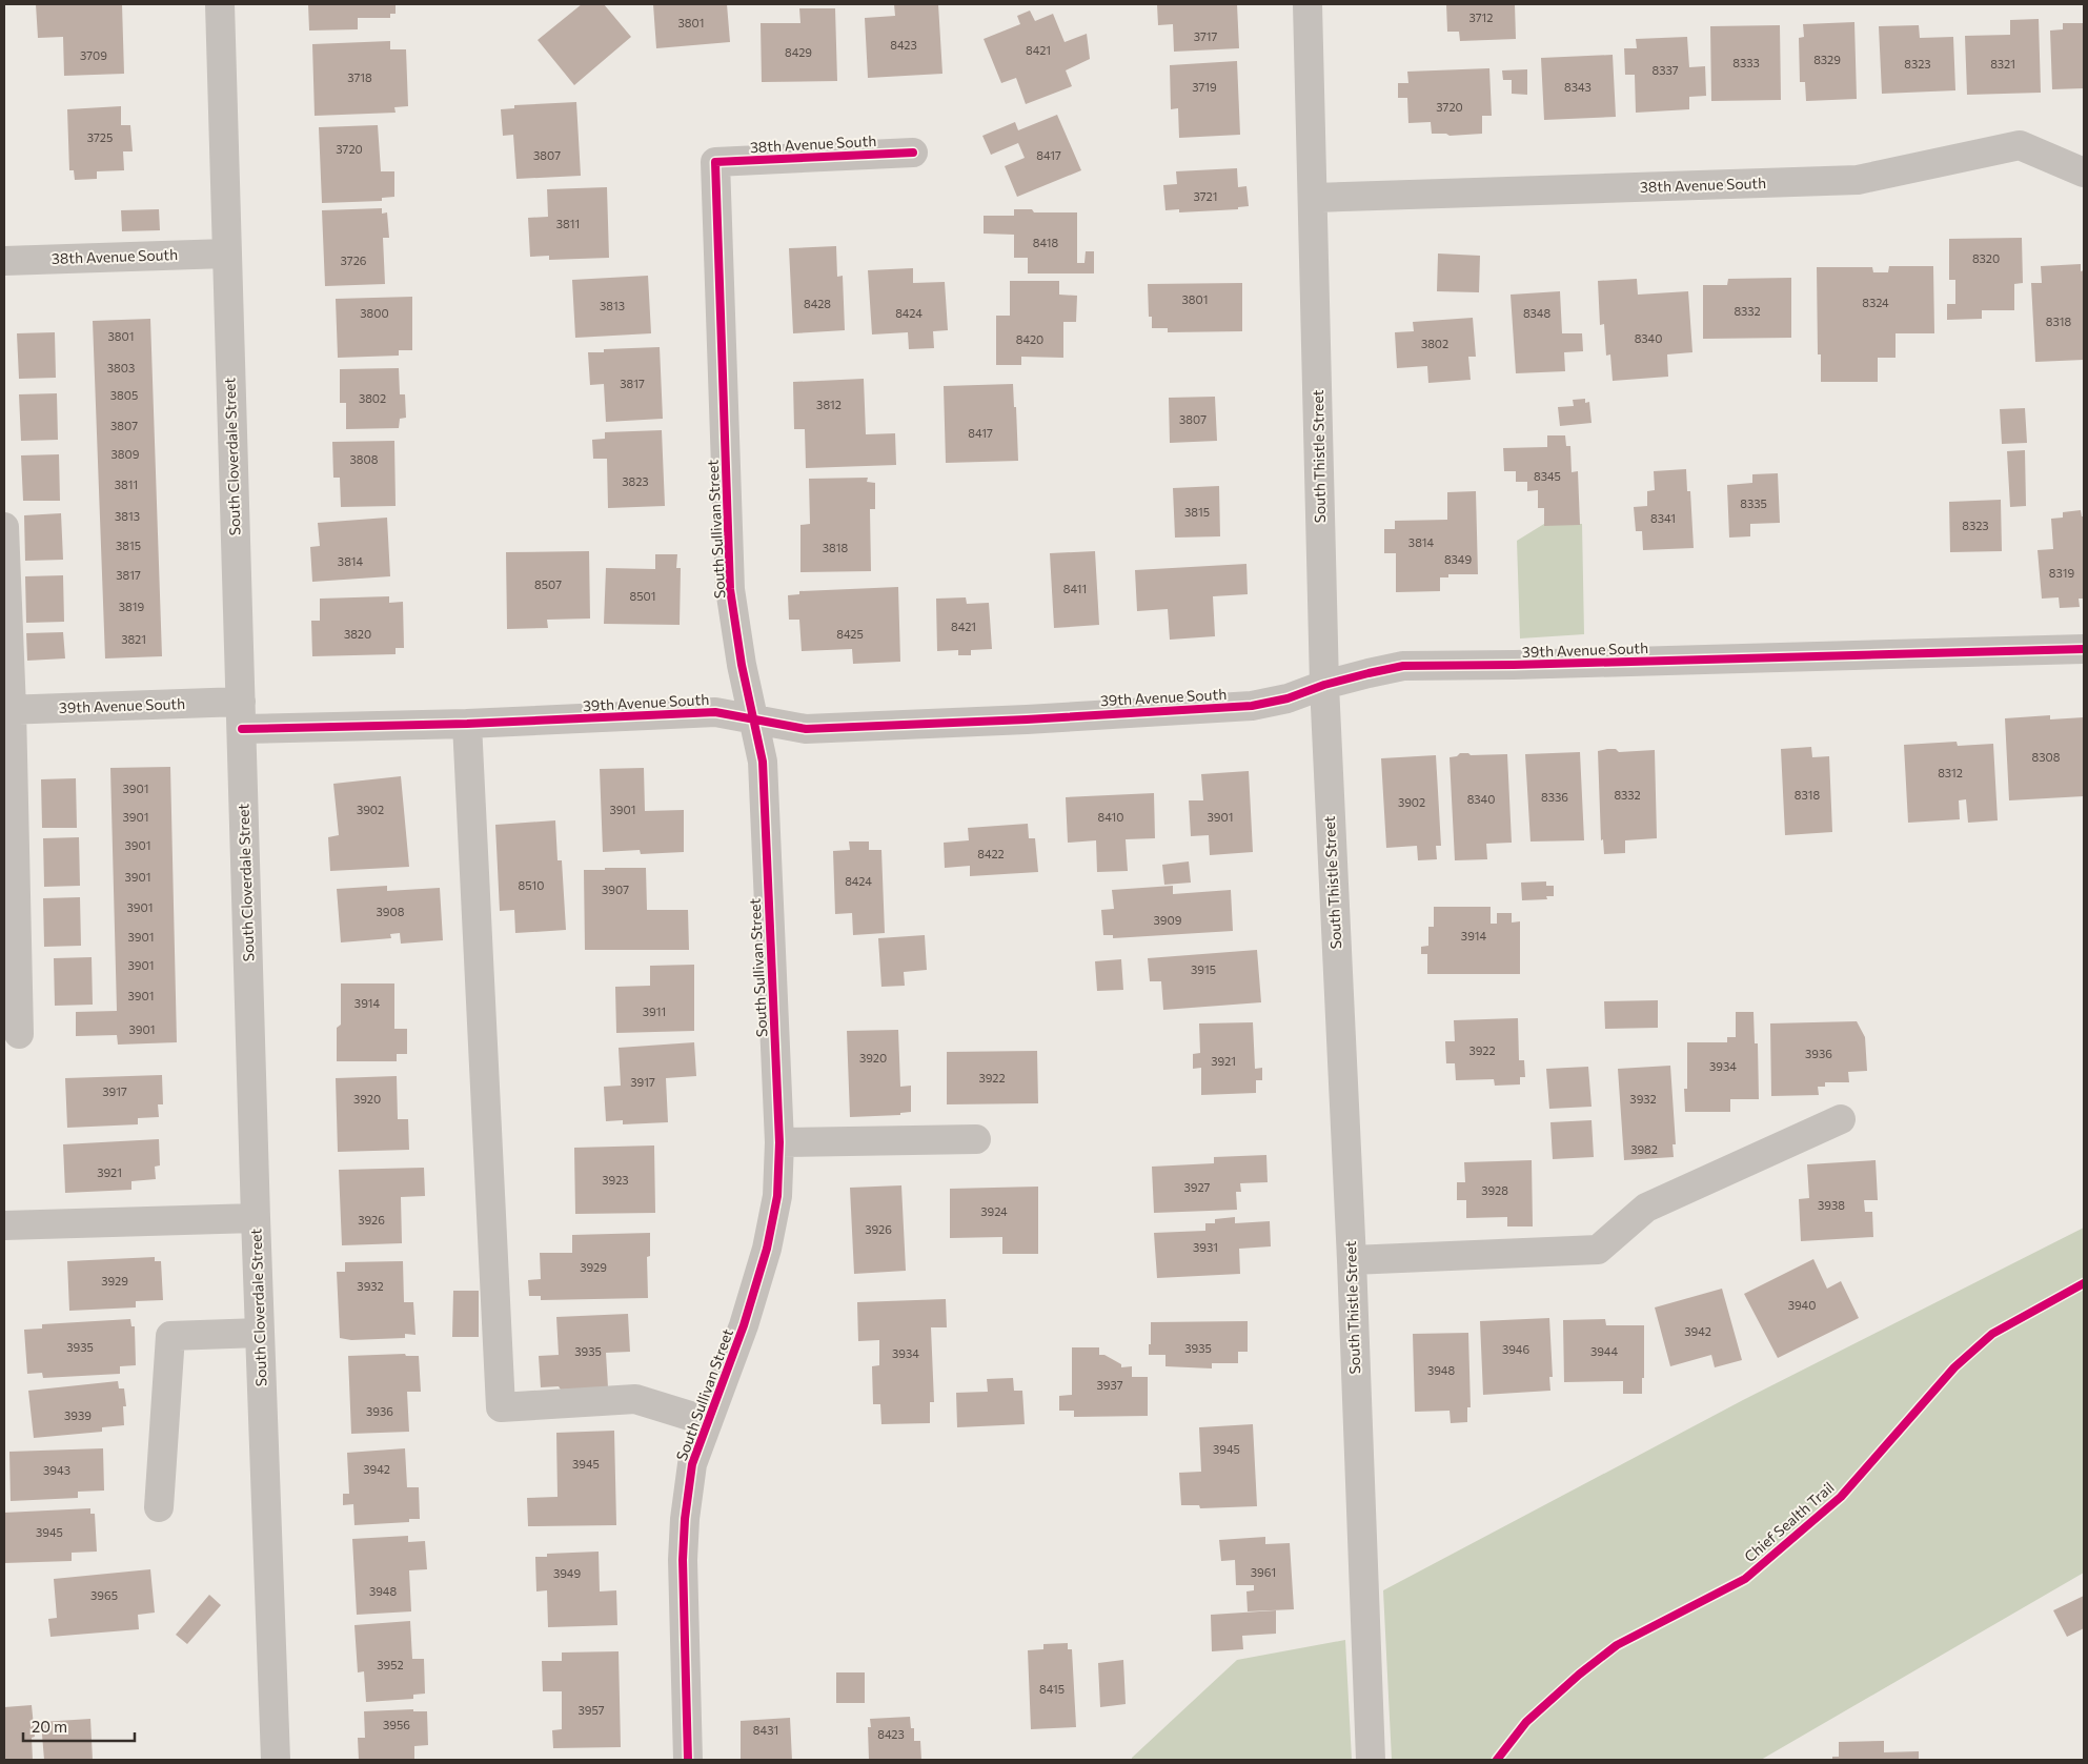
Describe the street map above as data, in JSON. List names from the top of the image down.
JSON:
{
  "streets": {
    "street": [
      "38th Avenue South",
      "South Cloverdale Street",
      "South Thistle Street",
      "South Sullivan Street",
      "39th Avenue South"
    ],
    "cycle path": ["Chief Sealth Trail"]
  },
  "crossings": [
    ["38th Avenue South", "South Cloverdale Street"],
    ["38th Avenue South", "South Thistle Street"],
    ["38th Avenue South", "South Sullivan Street"],
    ["South Cloverdale Street", "39th Avenue South"],
    ["South Thistle Street", "39th Avenue South"],
    ["South Sullivan Street", "39th Avenue South"]
  ],
  "house_numbers": [
    "3712",
    "3801",
    "3717",
    "8423",
    "8421",
    "8429",
    "3709",
    "8329",
    "8333",
    "8323",
    "8321",
    "8337",
    "3718",
    "3719",
    "8343",
    "3720",
    "3725",
    "3720",
    "3807",
    "8417",
    "3721",
    "3811",
    "8418",
    "8320",
    "3726",
    "3801",
    "8324",
    "8428",
    "3813",
    "8332",
    "3800",
    "8424",
    "8348",
    "8318",
    "3801",
    "8340",
    "8420",
    "3802",
    "3803",
    "3817",
    "3805",
    "3802",
    "3812",
    "3807",
    "3807",
    "8417",
    "3809",
    "3808",
    "8345",
    "3823",
    "3811",
    "8335",
    "3815",
    "3813",
    "8341",
    "8323",
    "3814",
    "3815",
    "3818",
    "8349",
    "3814",
    "8319",
    "3817",
    "8507",
    "8411",
    "8501",
    "3819",
    "8421",
    "3820",
    "8425",
    "3821",
    "8308",
    "8312",
    "3901",
    "8332",
    "8318",
    "8336",
    "8340",
    "3902",
    "3902",
    "3901",
    "3901",
    "8410",
    "3901",
    "3901",
    "8422",
    "3901",
    "8424",
    "8510",
    "3907",
    "3901",
    "3908",
    "3909",
    "3914",
    "3901",
    "3901",
    "3915",
    "3901",
    "3914",
    "3911",
    "3901",
    "3922",
    "3936",
    "3920",
    "3921",
    "3934",
    "3922",
    "3917",
    "3917",
    "3920",
    "3932",
    "3982",
    "3921",
    "3923",
    "3927",
    "3928",
    "3938",
    "3924",
    "3926",
    "3926",
    "3931",
    "3929",
    "3929",
    "3932",
    "3940",
    "3942",
    "3935",
    "3935",
    "3946",
    "3935",
    "3944",
    "3934",
    "3948",
    "3937",
    "3936",
    "3939",
    "3945",
    "3945",
    "3942",
    "3943",
    "3945",
    "3961",
    "3949",
    "3948",
    "3965",
    "3952",
    "8415",
    "3957",
    "3956",
    "8431",
    "8423"
  ],
  "scale_bar": "20 m"
}
